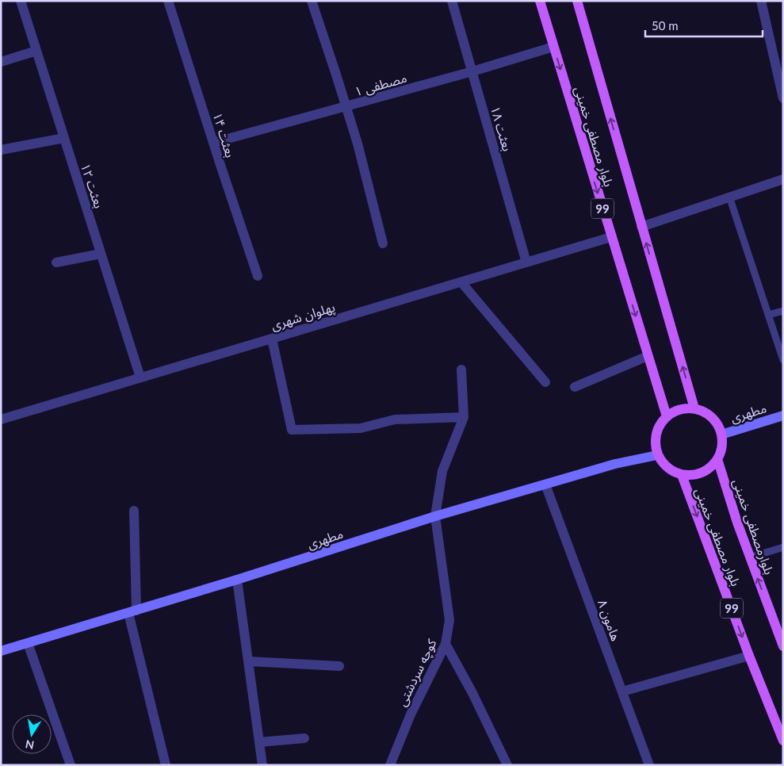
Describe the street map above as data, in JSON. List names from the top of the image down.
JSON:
{
  "streets": {
    "main road": ["بلوار مصطفی خمینی", "99", "بلوارمصطفی خمینی"],
    "street": [
      "مصطفی ۱",
      "بعثت ۱۸",
      "بعثت ۱۴",
      "بعثت ۱۲",
      "پهلوان شهری",
      "مطهری",
      "هامون ۸",
      "کوچه سردشتی"
    ]
  },
  "crossings": [
    ["مصطفی ۱", "بعثت ۱۸"],
    ["مصطفی ۱", "بعثت ۱۴"],
    ["مصطفی ۱", "بلوار مصطفی خمینی"],
    ["بعثت ۱۸", "پهلوان شهری"],
    ["بلوار مصطفی خمینی", "پهلوان شهری"],
    ["بلوار مصطفی خمینی", "مطهری"],
    ["بلوار مصطفی خمینی", "بلوارمصطفی خمینی"],
    ["بعثت ۱۲", "پهلوان شهری"],
    ["مطهری", "بلوارمصطفی خمینی"],
    ["مطهری", "هامون ۸"],
    ["مطهری", "کوچه سردشتی"]
  ],
  "one_way": ["بلوارمصطفی خمینی"],
  "scale_bar": "50 m",
  "north": "bottom"
}
